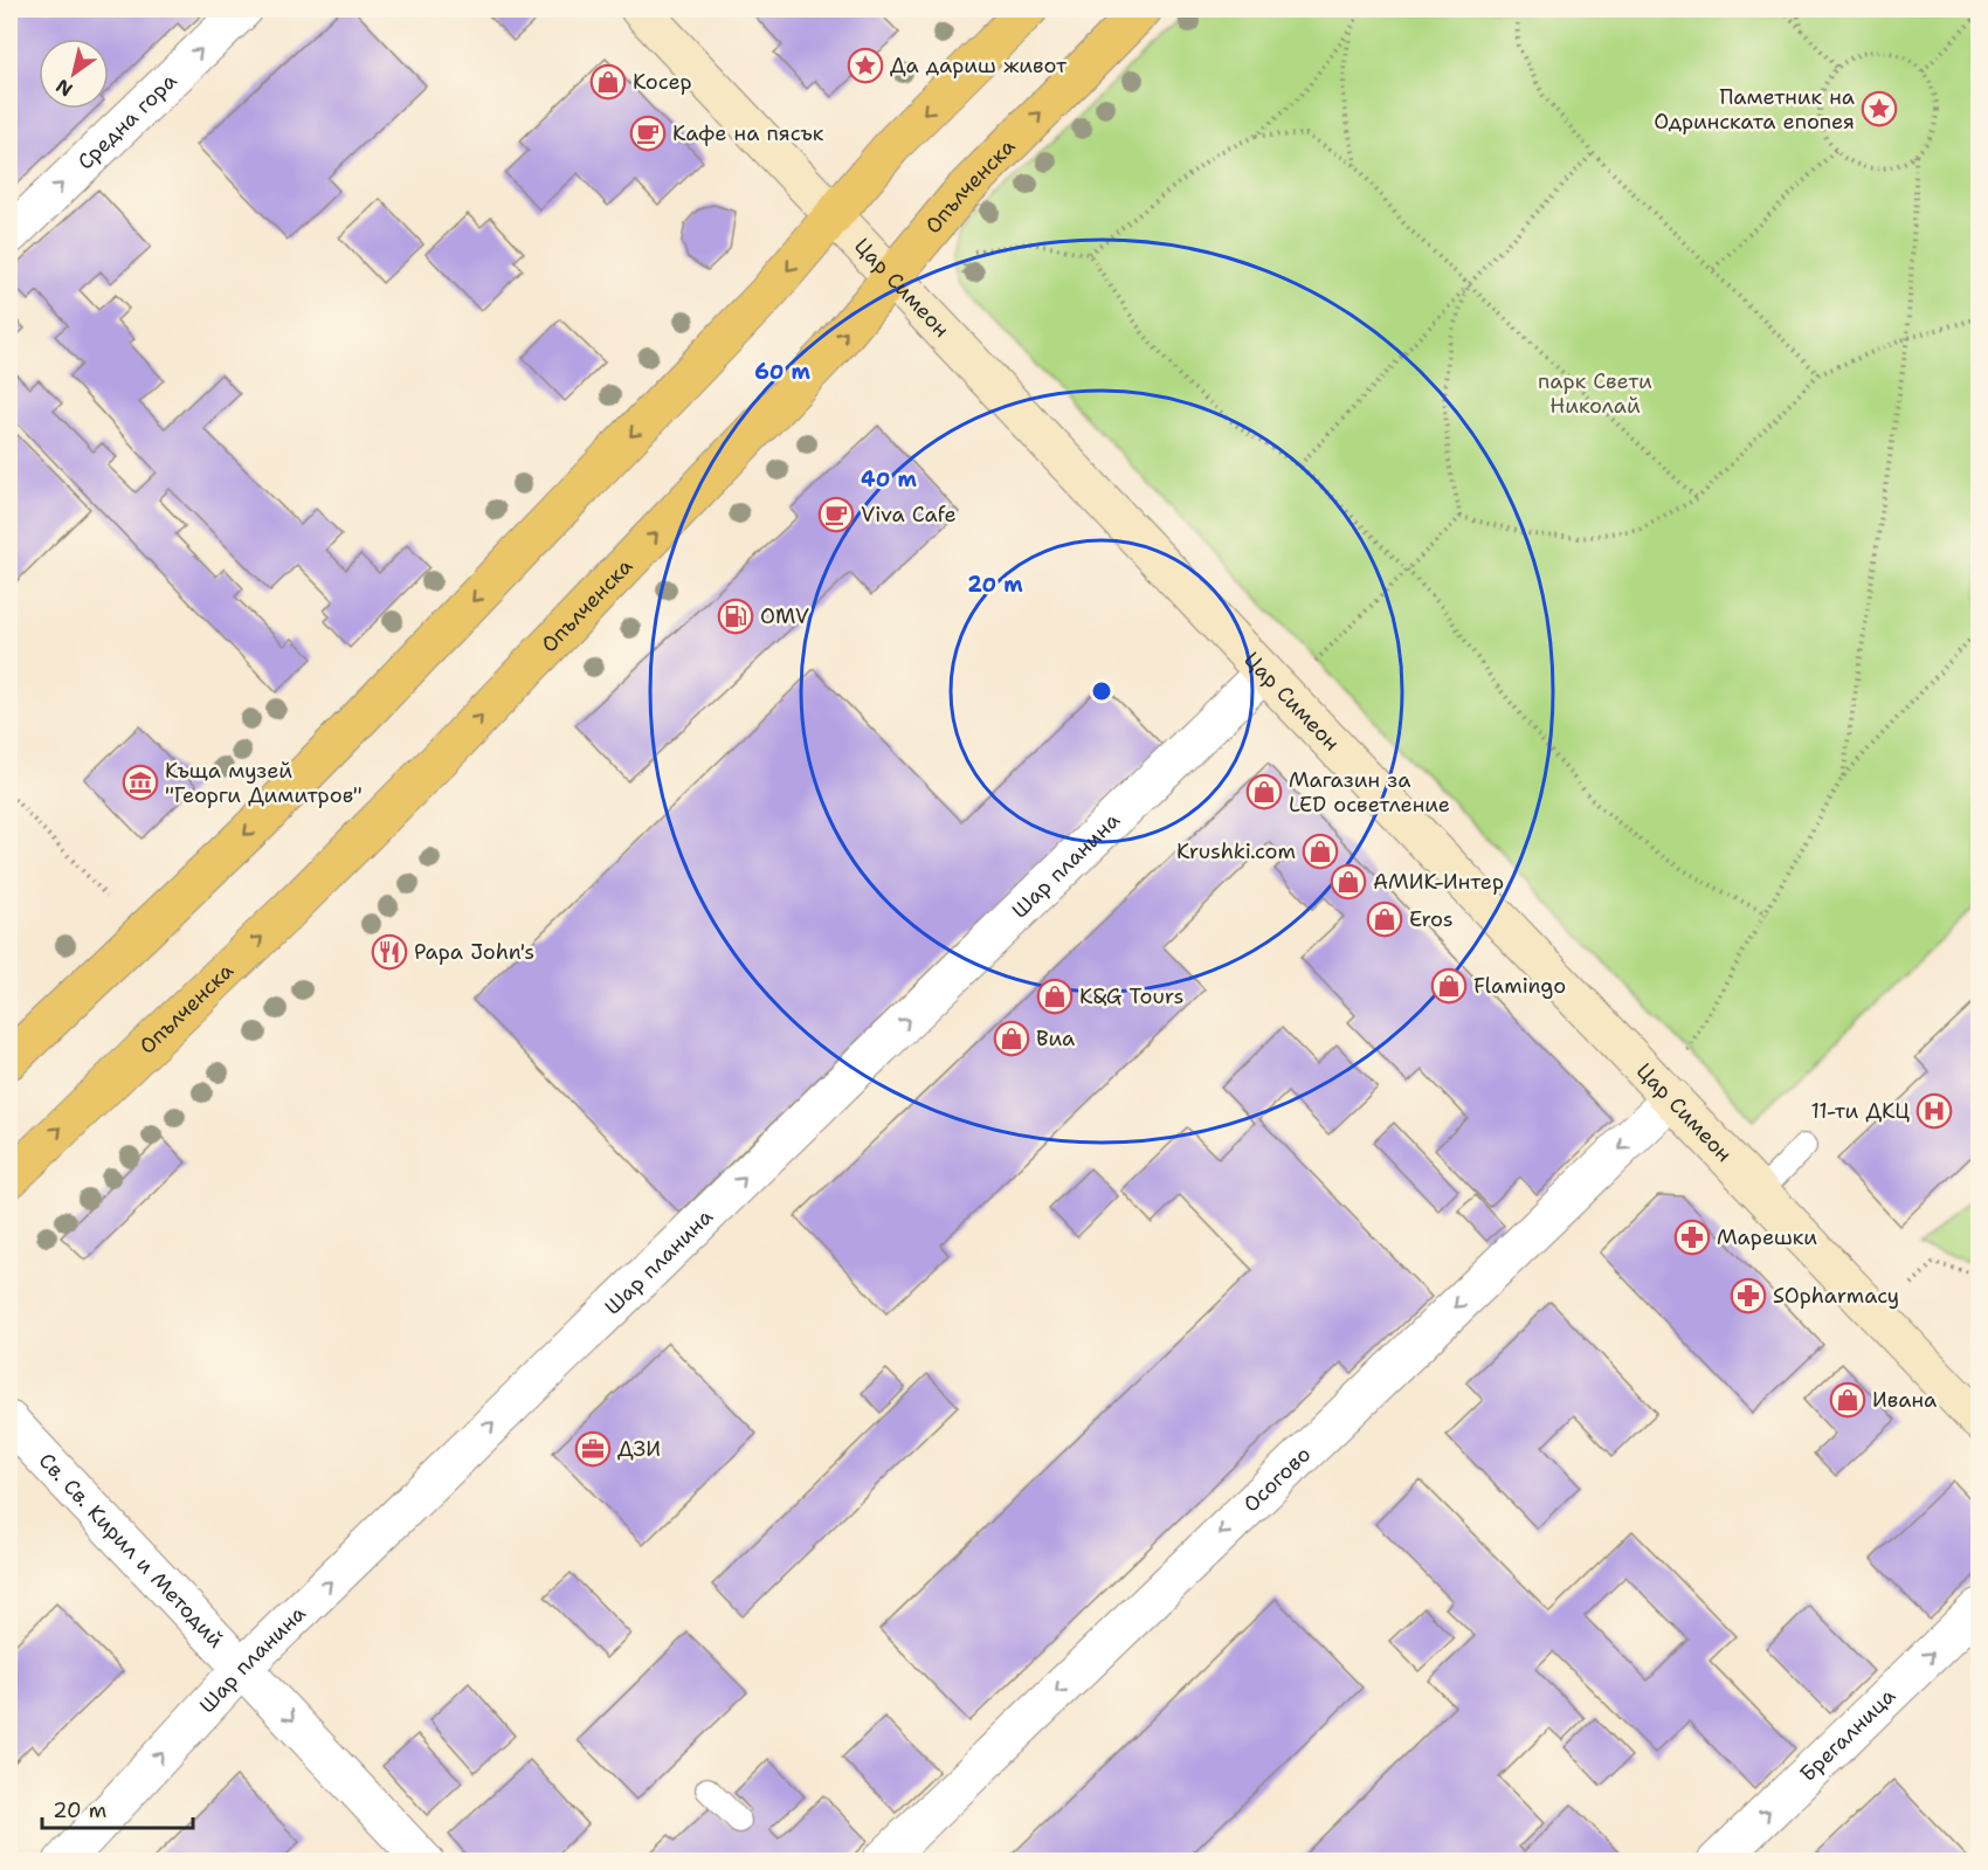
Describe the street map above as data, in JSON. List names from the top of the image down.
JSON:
{
  "streets": {
    "main road": ["Опълченска"],
    "street": [
      "Средна гора",
      "Цар Симеон",
      "Шар планина",
      "Осогово",
      "Св. Св. Кирил и Методий",
      "Брегалница"
    ]
  },
  "crossings": [
    ["Опълченска", "Цар Симеон"],
    ["Цар Симеон", "Шар планина"],
    ["Цар Симеон", "Осогово"],
    ["Шар планина", "Св. Св. Кирил и Методий"]
  ],
  "one_way": [
    "Средна гора",
    "Шар планина",
    "Осогово",
    "Св. Св. Кирил и Методий",
    "Брегалница"
  ],
  "parks": ["парк Свети Николай"],
  "places": {
    "place": ["Да дариш живот", "Паметник на Одринската епопея"],
    "shop": [
      "Косер",
      "Магазин за LED осветление",
      "Krushki.com",
      "АМИК-Интер",
      "Eros",
      "Flamingo",
      "K&G Tours",
      "Виа",
      "Ивана"
    ],
    "cafe": ["Кафе на пясък", "Viva Cafe"],
    "fuel station": ["OMV"],
    "museum": ["Къща музей \"Георги Димитров\""],
    "restaurant": ["Papa John's"],
    "hospital": ["11-ти ДКЦ"],
    "pharmacy": ["Марешки", "SOpharmacy"],
    "office": ["ДЗИ"]
  },
  "scale_bar": "20 m",
  "north": "bottom left",
  "rings": ["60 m", "40 m", "20 m"]
}
